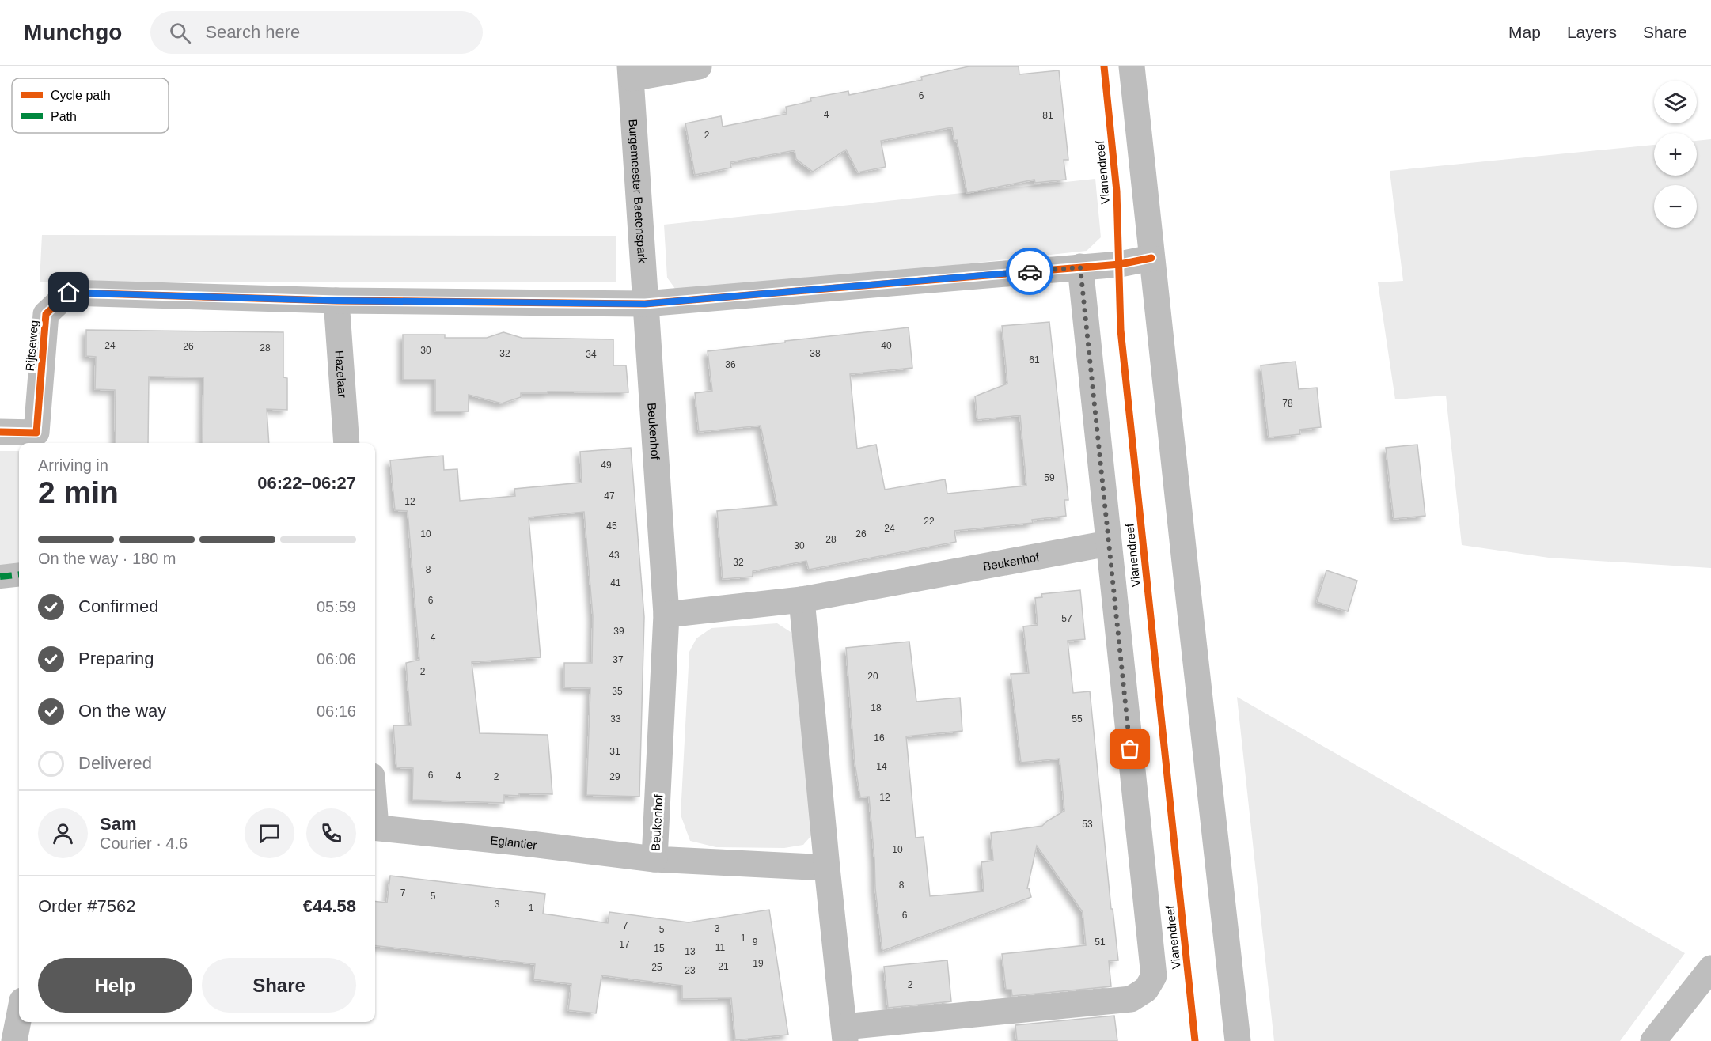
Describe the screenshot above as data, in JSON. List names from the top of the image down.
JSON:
{
  "streets": {
    "street": [
      "Vianendreef",
      "Burgemeester Baetenspark",
      "Rijtseweg",
      "Hazelaar",
      "Beukenhof",
      "Eglantier"
    ]
  },
  "crossings": [
    ["Vianendreef", "Rijtseweg"],
    ["Vianendreef", "Beukenhof"],
    ["Burgemeester Baetenspark", "Rijtseweg"],
    ["Burgemeester Baetenspark", "Beukenhof"],
    ["Rijtseweg", "Hazelaar"],
    ["Rijtseweg", "Beukenhof"],
    ["Beukenhof", "Eglantier"]
  ],
  "house_numbers": [
    "6",
    "4",
    "81",
    "2",
    "24",
    "40",
    "26",
    "28",
    "30",
    "32",
    "38",
    "34",
    "61",
    "36",
    "78",
    "49",
    "59",
    "47",
    "12",
    "22",
    "45",
    "24",
    "10",
    "26",
    "28",
    "30",
    "43",
    "32",
    "8",
    "41",
    "6",
    "57",
    "39",
    "4",
    "37",
    "2",
    "20",
    "35",
    "18",
    "33",
    "55",
    "16",
    "31",
    "14",
    "6",
    "4",
    "2",
    "29",
    "12",
    "53",
    "10",
    "8",
    "7",
    "5",
    "3",
    "1",
    "6",
    "7",
    "3",
    "5",
    "1",
    "9",
    "51",
    "17",
    "11",
    "15",
    "13",
    "19",
    "21",
    "25",
    "23",
    "2"
  ],
  "legend": ["Cycle path", "Path"],
  "page": {
    "header": "Munchgo",
    "search": "Search here",
    "nav": ["Map", "Layers", "Share"],
    "map_buttons": ["+", "−"],
    "heading": ["2 min", "Arriving in", "06:22–06:27"],
    "panel": [
      "Sam",
      "Courier · 4.6",
      "Order #7562",
      "€44.58"
    ],
    "bar": "On the way · 180 m",
    "list": [
      ["Confirmed", "05:59"],
      ["Preparing", "06:06"],
      ["On the way", "06:16"],
      "Delivered"
    ],
    "buttons": ["Help", "Share"]
  }
}
